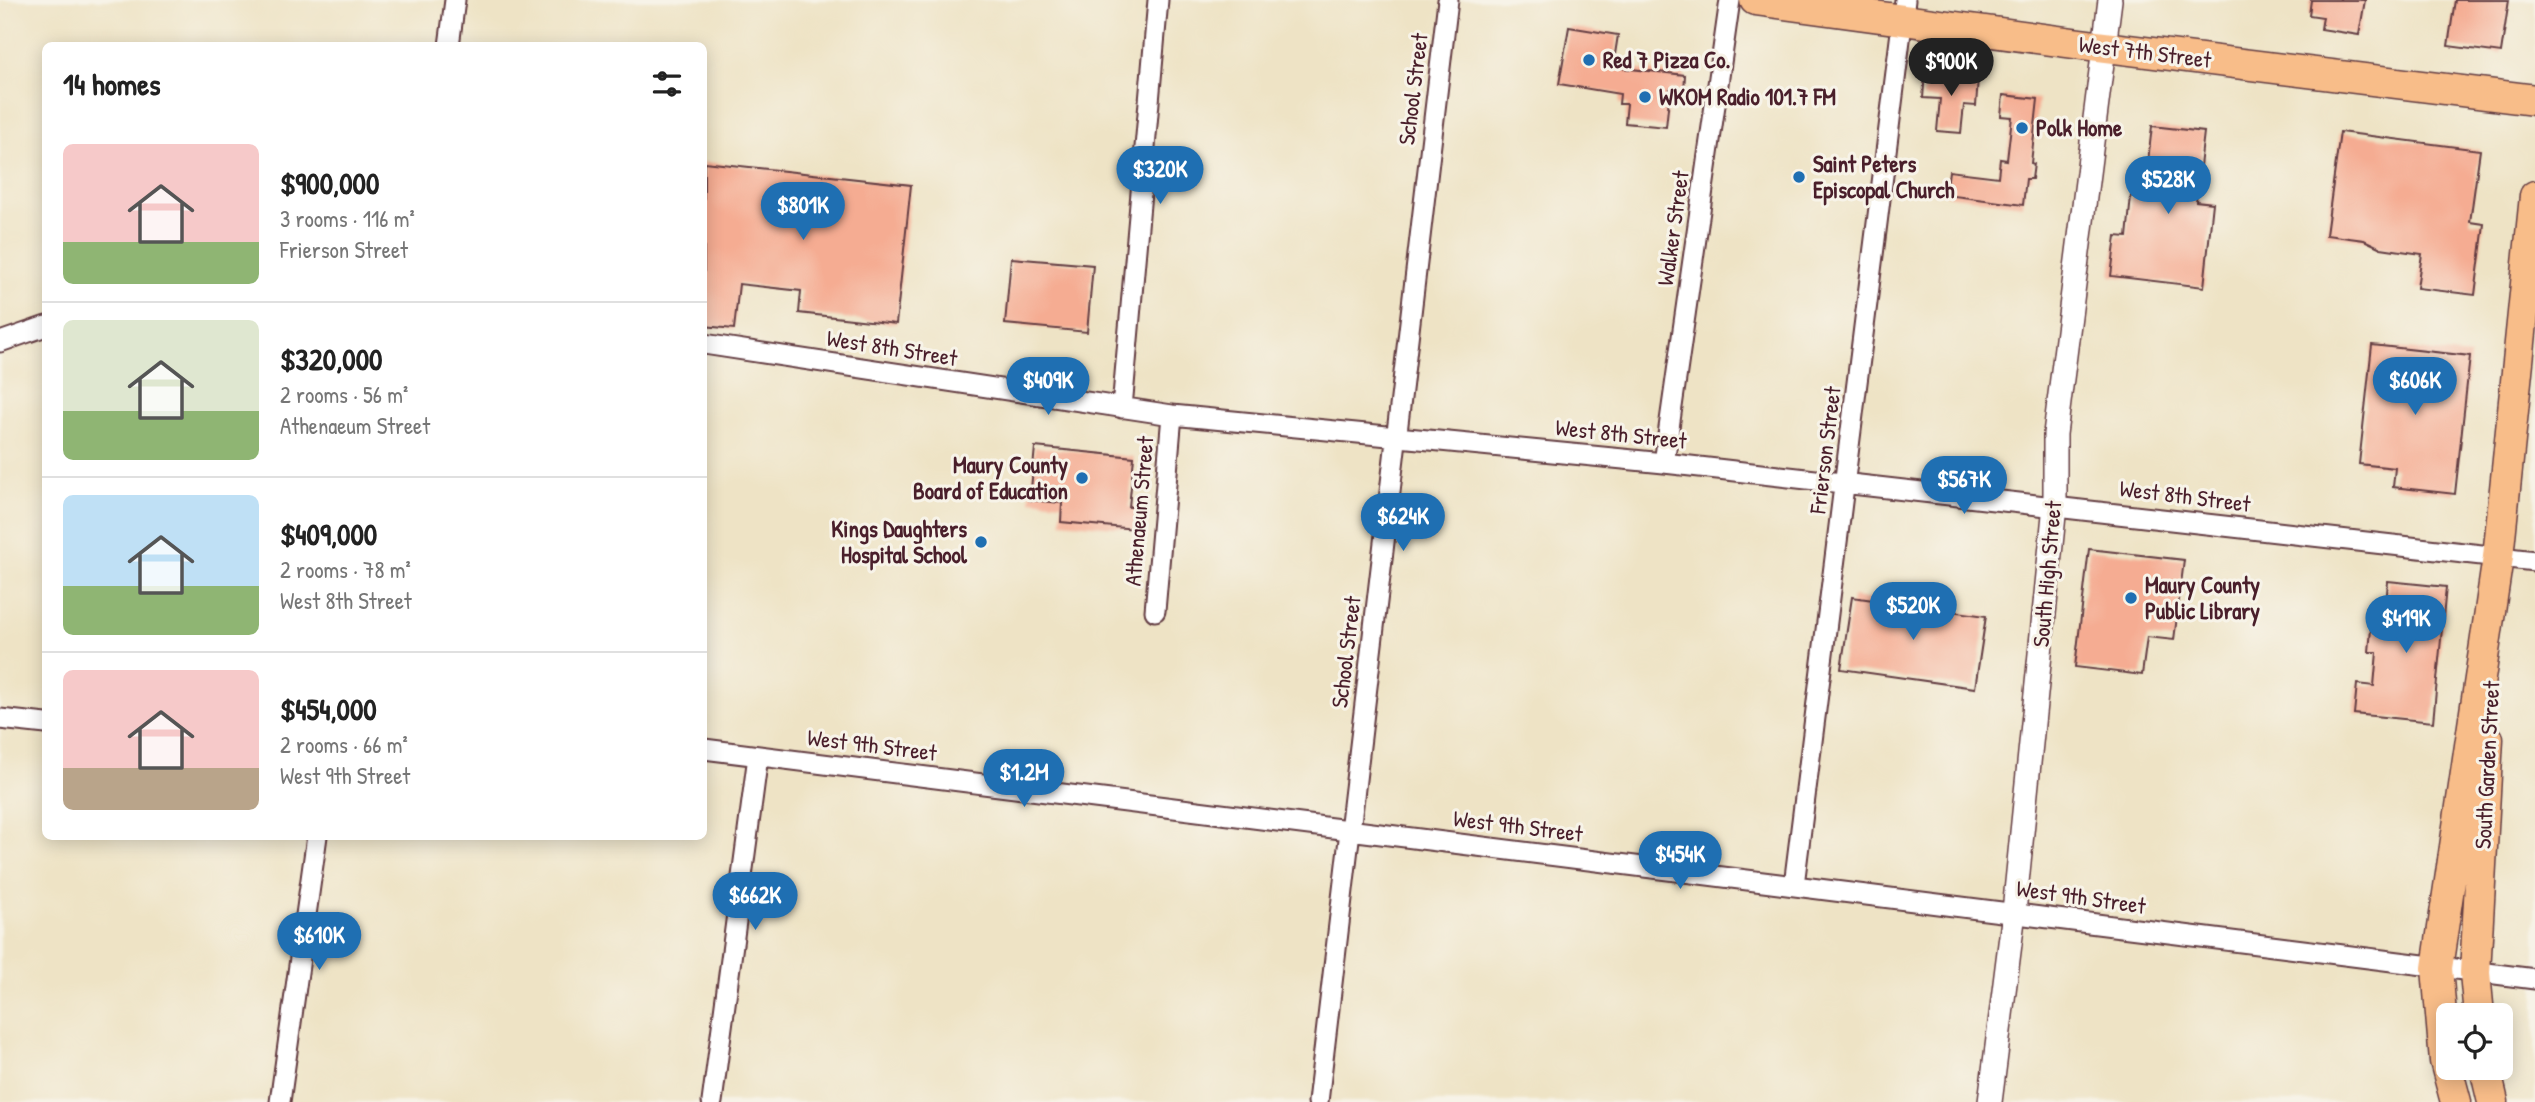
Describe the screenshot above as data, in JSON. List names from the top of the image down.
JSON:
{
  "streets": {
    "main road": ["West 7th Street", "South Garden Street"],
    "street": [
      "School Street",
      "Walker Street",
      "West 8th Street",
      "Frierson Street",
      "Athenaeum Street",
      "South High Street",
      "West 9th Street"
    ]
  },
  "crossings": [
    ["West 7th Street", "Frierson Street"],
    ["West 7th Street", "South High Street"],
    ["School Street", "West 8th Street"],
    ["School Street", "West 9th Street"],
    ["Walker Street", "West 8th Street"],
    ["West 8th Street", "Frierson Street"],
    ["West 8th Street", "Athenaeum Street"],
    ["West 8th Street", "South High Street"],
    ["West 8th Street", "South Garden Street"],
    ["Frierson Street", "West 9th Street"],
    ["South High Street", "West 9th Street"],
    ["West 9th Street", "South Garden Street"]
  ],
  "places": [
    "Red 7 Pizza Co.",
    "WKOM Radio 101.7 FM",
    "Polk Home",
    "Saint Peters Episcopal Church",
    "Maury County Board of Education",
    "Kings Daughters Hospital School",
    "Maury County Public Library"
  ],
  "page": {
    "price": [
      "$900K",
      "$320K",
      "$528K",
      "$801K",
      "$409K",
      "$606K",
      "$567K",
      "$624K",
      "$520K",
      "$419K",
      "$1.2M",
      "$454K",
      "$662K",
      "$610K"
    ],
    "heading": "14 homes",
    "list": [
      {
        "name": "$900,000",
        "note": "3 rooms · 116 m² · Frierson Street"
      },
      {
        "name": "$320,000",
        "note": "2 rooms · 56 m² · Athenaeum Street"
      },
      {
        "name": "$409,000",
        "note": "2 rooms · 78 m² · West 8th Street"
      },
      {
        "name": "$454,000",
        "note": "2 rooms · 66 m² · West 9th Street"
      }
    ]
  }
}
